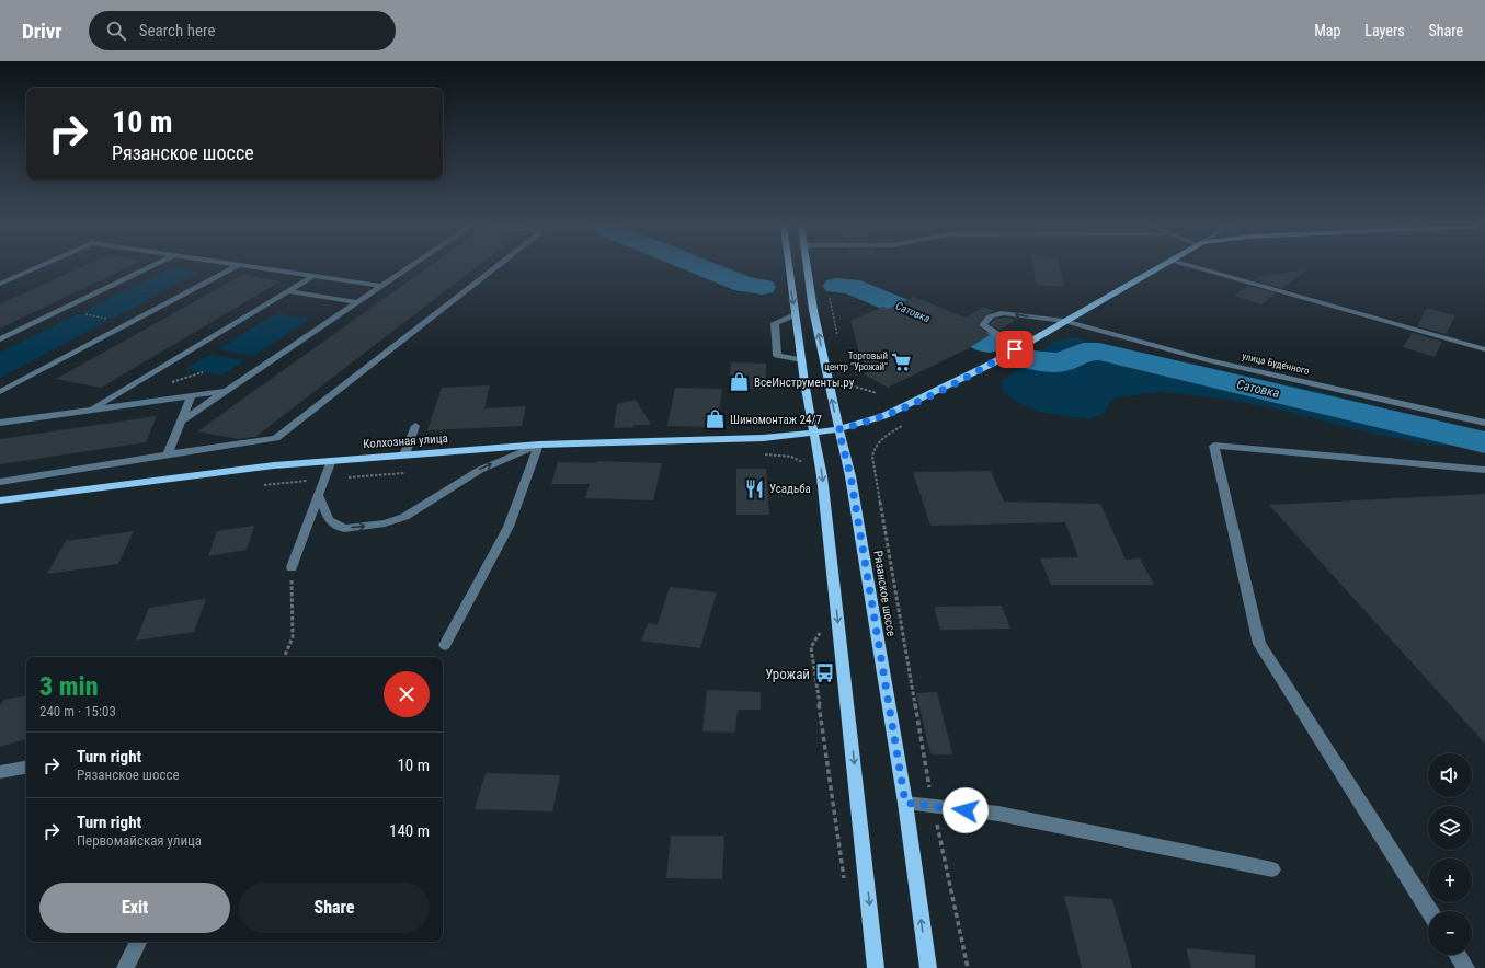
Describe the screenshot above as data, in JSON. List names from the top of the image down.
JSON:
{
  "streets": {
    "main road": ["Колхозная улица", "Рязанское шоссе"],
    "street": ["улица Будённого"]
  },
  "crossings": [
    ["улица Будённого", "Колхозная улица"],
    ["Колхозная улица", "Рязанское шоссе"]
  ],
  "water": ["Сатовка"],
  "places": {
    "supermarket": ["Торговый центр \"Урожай\""],
    "shop": ["ВсеИнструменты.ру", "Шиномонтаж 24/7"],
    "restaurant": ["Усадьба"],
    "bus stop": ["Урожай"]
  },
  "page": {
    "header": "Drivr",
    "search": "Search here",
    "nav": ["Map", "Layers", "Share"],
    "turn": ["10 m", "Рязанское шоссе"],
    "heading": ["3 min", "240 m · 15:03"],
    "list": [
      {
        "name": "Turn right",
        "note": "Рязанское шоссе",
        "value": "10 m"
      },
      {
        "name": "Turn right",
        "note": "Первомайская улица",
        "value": "140 m"
      }
    ],
    "map_buttons": ["+", "−"],
    "buttons": ["Exit", "Share"]
  }
}
